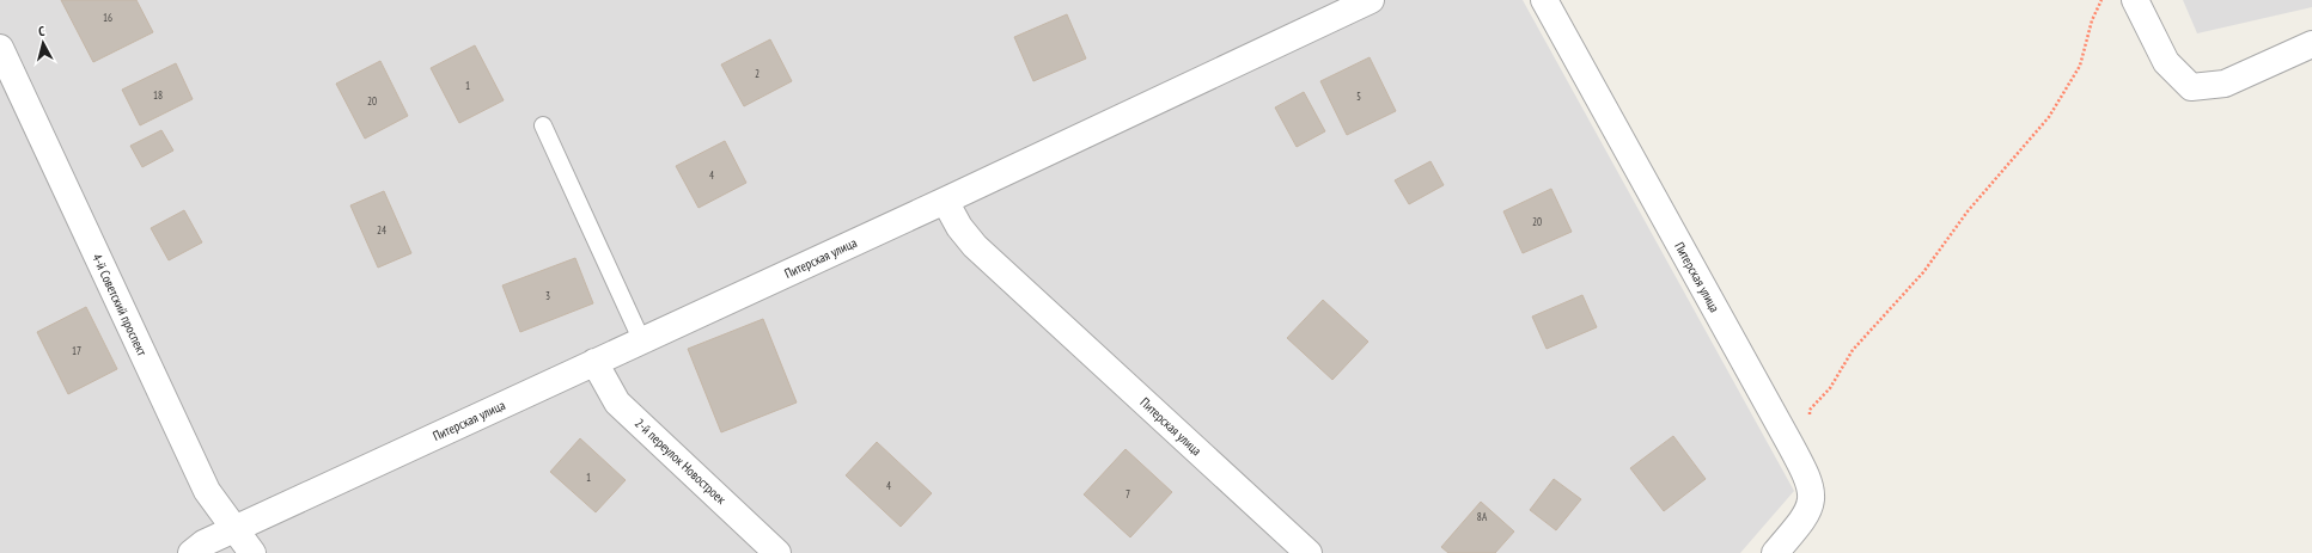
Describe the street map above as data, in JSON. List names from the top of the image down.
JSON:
{
  "streets": {
    "street": ["Питерская улица", "4-й Советский проспект", "2-й переулок Новостроек"]
  },
  "crossings": [
    ["Питерская улица", "4-й Советский проспект"],
    ["Питерская улица", "2-й переулок Новостроек"]
  ],
  "house_numbers": [
    "16",
    "2",
    "1",
    "18",
    "5",
    "20",
    "4",
    "20",
    "24",
    "3",
    "17",
    "1",
    "4",
    "7",
    "8А"
  ],
  "north": "top"
}
